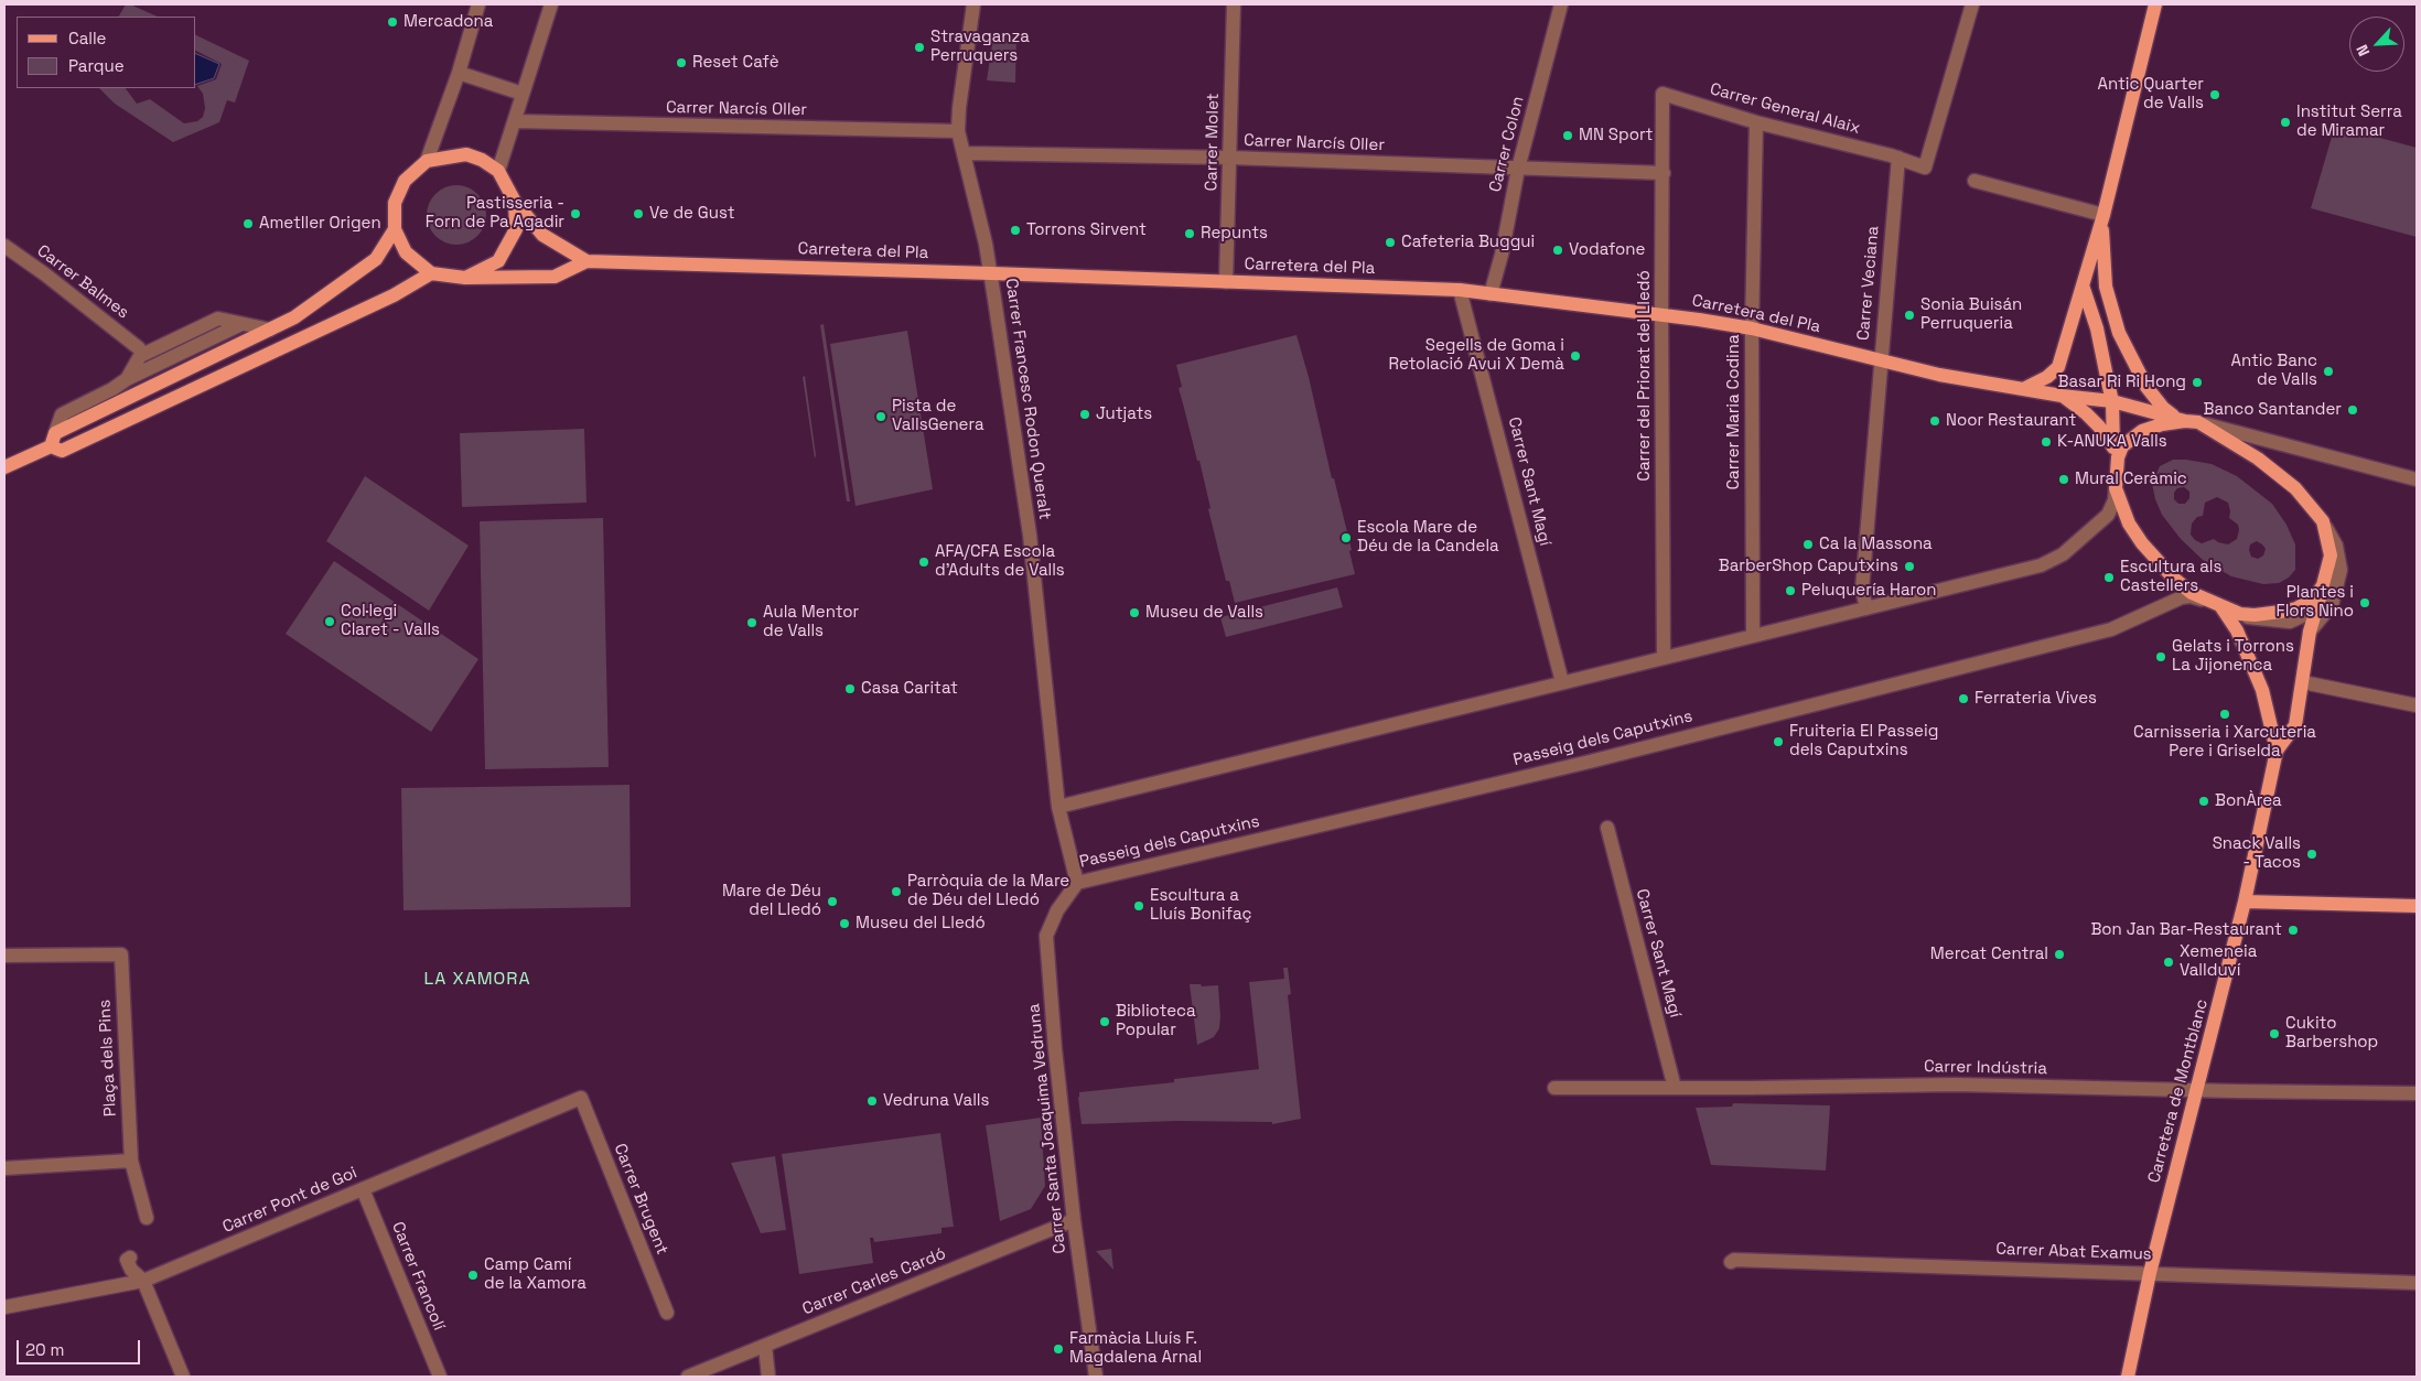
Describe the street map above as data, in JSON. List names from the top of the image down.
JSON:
{
  "streets": {
    "main road": ["Carretera del Pla", "Carretera de Montblanc"],
    "street": [
      "Carrer Narcís Oller",
      "Carrer General Alaix",
      "Carrer Molet",
      "Carrer Colon",
      "Carrer Balmes",
      "Carrer Veciana",
      "Carrer del Priorat del Lledó",
      "Carrer Francesc Rodon Queralt",
      "Carrer Maria Codina",
      "Carrer Sant Magí",
      "Passeig dels Caputxins",
      "Plaça dels Pins",
      "Carrer Indústria",
      "Carrer Santa Joaquima Vedruna",
      "Carrer Brugent",
      "Carrer Pont de Goi",
      "Carrer Abat Examus",
      "Carrer Francolí",
      "Carrer Carles Cardó"
    ]
  },
  "crossings": [
    ["Carrer Narcís Oller", "Carrer Molet"],
    ["Carrer Narcís Oller", "Carrer Colon"],
    ["Carrer Narcís Oller", "Carrer del Priorat del Lledó"],
    ["Carrer Narcís Oller", "Carrer Francesc Rodon Queralt"],
    ["Carrer General Alaix", "Carrer Veciana"],
    ["Carrer General Alaix", "Carrer del Priorat del Lledó"],
    ["Carrer General Alaix", "Carrer Maria Codina"],
    ["Carrer Molet", "Carretera del Pla"],
    ["Carrer Colon", "Carretera del Pla"],
    ["Carretera del Pla", "Carrer Veciana"],
    ["Carretera del Pla", "Carrer del Priorat del Lledó"],
    ["Carretera del Pla", "Carrer Francesc Rodon Queralt"],
    ["Carretera del Pla", "Carrer Maria Codina"],
    ["Carretera del Pla", "Carrer Sant Magí"],
    ["Carrer Francesc Rodon Queralt", "Passeig dels Caputxins"],
    ["Carrer Sant Magí", "Carrer Indústria"],
    ["Passeig dels Caputxins", "Carrer Santa Joaquima Vedruna"],
    ["Carrer Indústria", "Carretera de Montblanc"],
    ["Carretera de Montblanc", "Carrer Abat Examus"],
    ["Carrer Santa Joaquima Vedruna", "Carrer Carles Cardó"],
    ["Carrer Brugent", "Carrer Pont de Goi"],
    ["Carrer Pont de Goi", "Carrer Francolí"]
  ],
  "districts": ["LA XAMORA"],
  "places": [
    "Mercadona",
    "Stravaganza Perruquers",
    "Reset Cafè",
    "Antic Quarter de Valls",
    "Institut Serra de Miramar",
    "MN Sport",
    "Pastisseria - Forn de Pa Agadir",
    "Ve de Gust",
    "Ametller Origen",
    "Torrons Sirvent",
    "Repunts",
    "Cafeteria Buggui",
    "Vodafone",
    "Sonia Buisán Perruqueria",
    "Segells de Goma i Retolació Avui X Demà",
    "Antic Banc de Valls",
    "Basar Ri Ri Hong",
    "Banco Santander",
    "Jutjats",
    "Pista de VallsGenera",
    "Noor Restaurant",
    "K-ANUKA Valls",
    "Mural Ceràmic",
    "Escola Mare de Déu de la Candela",
    "Ca la Massona",
    "AFA/CFA Escola d'Adults de Valls",
    "BarberShop Caputxins",
    "Escultura als Castellers",
    "Peluquería Haron",
    "Plantes i Flors Nino",
    "Museu de Valls",
    "Col·legi Claret - Valls",
    "Aula Mentor de Valls",
    "Gelats i Torrons La Jijonenca",
    "Casa Caritat",
    "Ferrateria Vives",
    "Carnisseria i Xarcuteria Pere i Griselda",
    "Fruiteria El Passeig dels Caputxins",
    "BonÀrea",
    "Snack Valls - Tacos",
    "Parròquia de la Mare de Déu del Lledó",
    "Mare de Déu del Lledó",
    "Escultura a Lluís Bonifaç",
    "Museu del Lledó",
    "Bon Jan Bar-Restaurant",
    "Mercat Central",
    "Xemeneia Vallduví",
    "Biblioteca Popular",
    "Cukito Barbershop",
    "Vedruna Valls",
    "Camp Camí de la Xamora",
    "Farmàcia Lluís F. Magdalena Arnal"
  ],
  "legend": ["Calle", "Parque"],
  "scale_bar": "20 m",
  "north": "bottom left"
}
